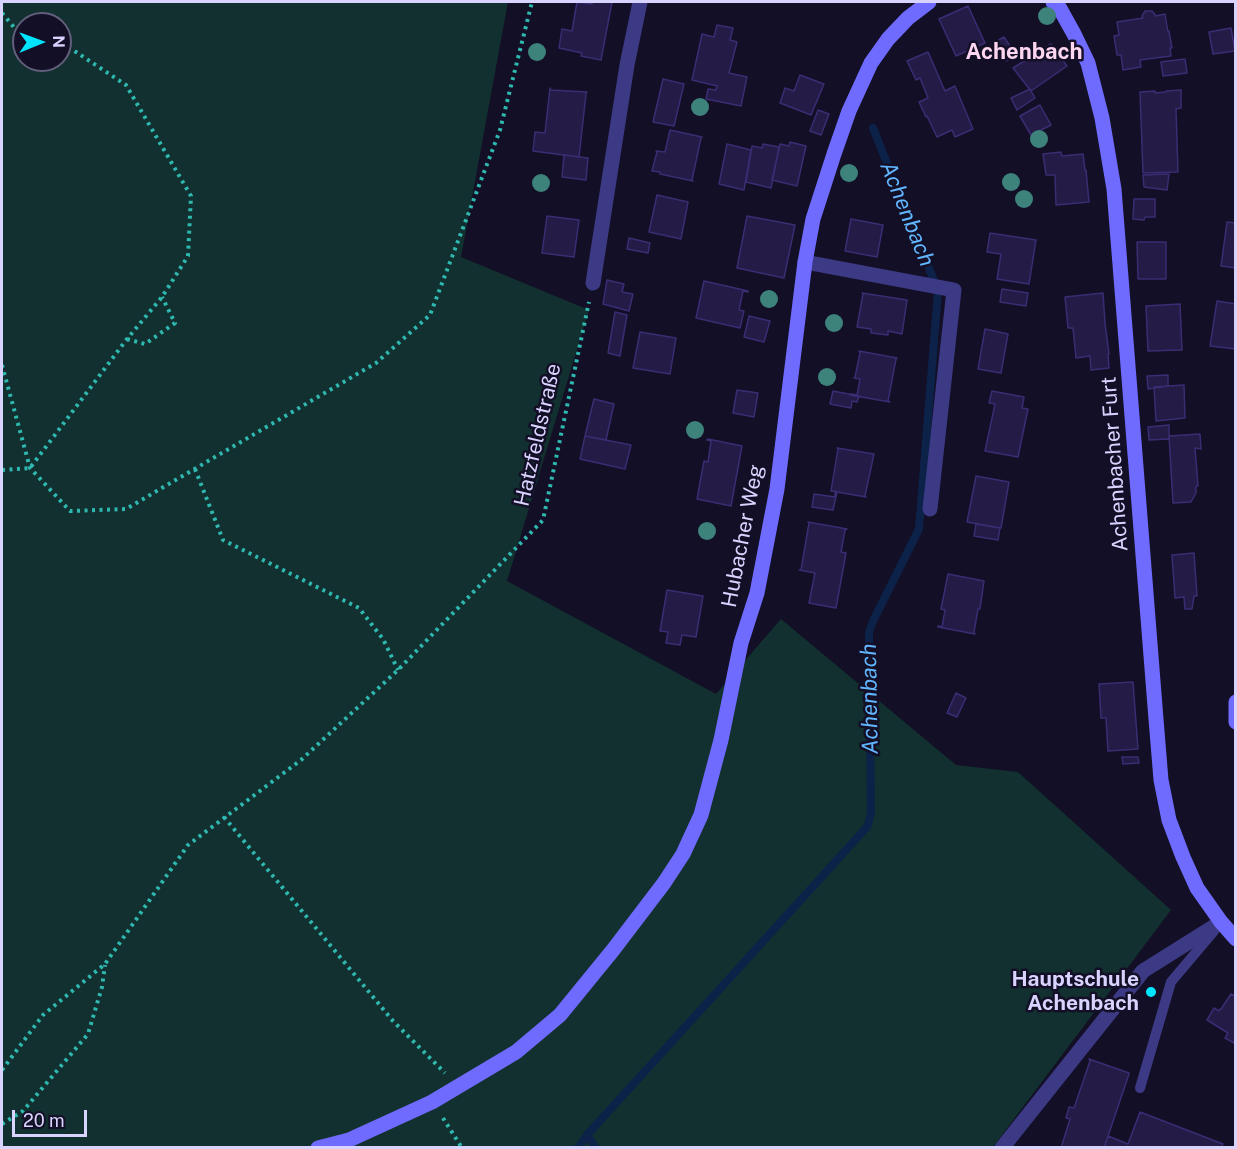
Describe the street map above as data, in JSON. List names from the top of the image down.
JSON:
{
  "streets": {
    "street": ["Achenbacher Furt", "Hubacher Weg"],
    "path": ["Hatzfeldstraße"]
  },
  "districts": ["Achenbach"],
  "water": ["Achenbach"],
  "places": ["Hauptschule Achenbach"],
  "scale_bar": "20 m",
  "north": "right"
}
